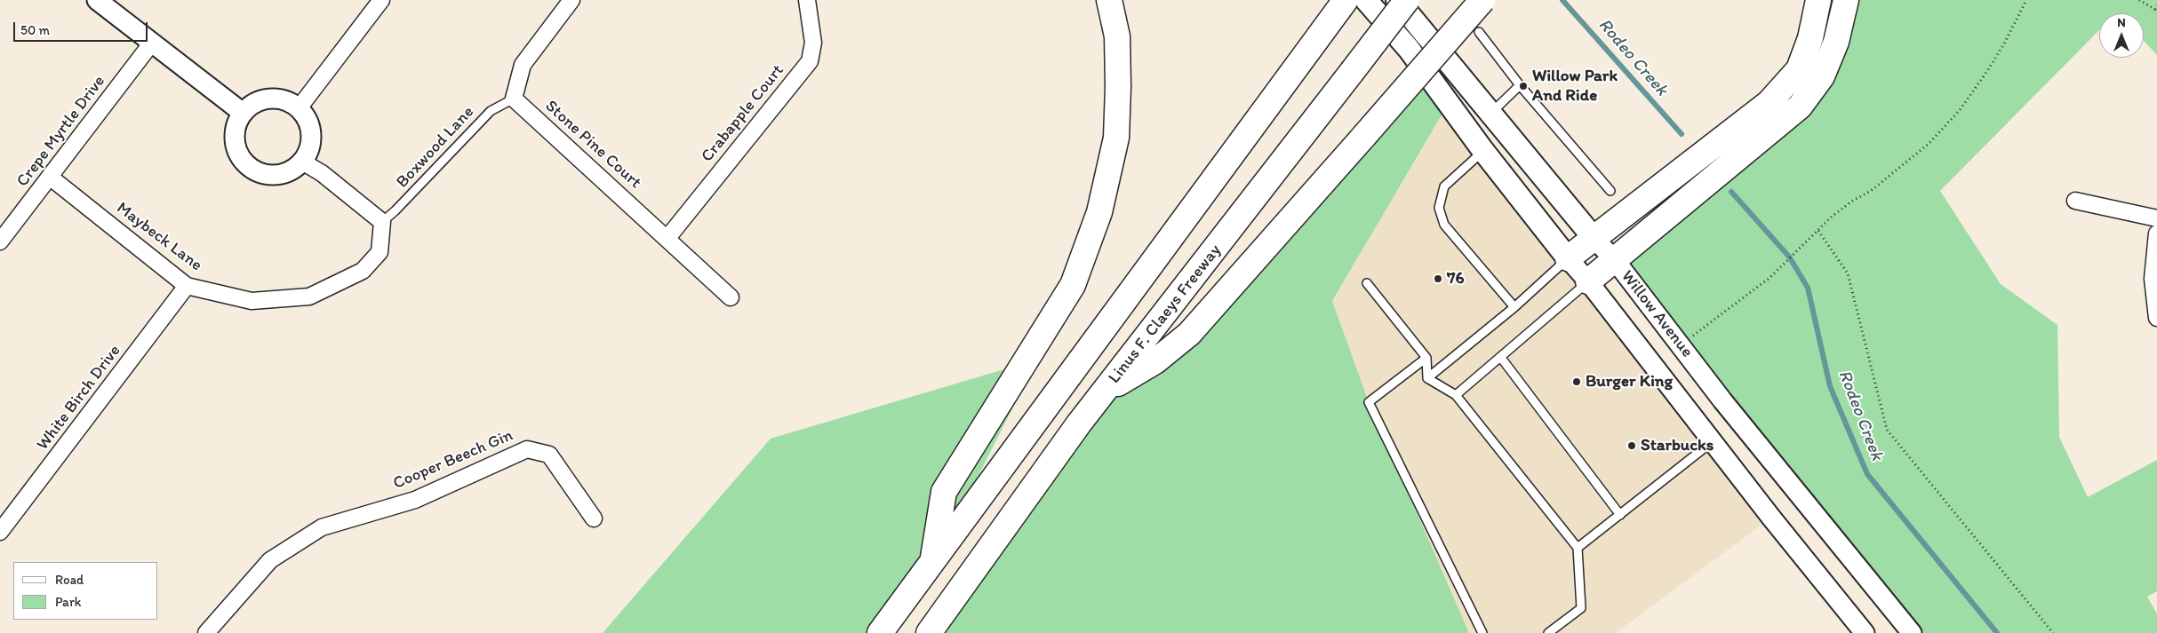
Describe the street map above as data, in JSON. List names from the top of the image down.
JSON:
{
  "streets": {
    "highway": ["Linus F. Claeys Freeway"],
    "main road": ["Willow Avenue"],
    "street": [
      "Crabapple Court",
      "Crepe Myrtle Drive",
      "Stone Pine Court",
      "Maybeck Lane",
      "White Birch Drive",
      "Cooper Beech Gin"
    ],
    "lane": ["Boxwood Lane"]
  },
  "crossings": [
    ["Crabapple Court", "Stone Pine Court"],
    ["Crepe Myrtle Drive", "Maybeck Lane"],
    ["Stone Pine Court", "Boxwood Lane"],
    ["Boxwood Lane", "Maybeck Lane"],
    ["Maybeck Lane", "White Birch Drive"]
  ],
  "water": ["Rodeo Creek"],
  "places": [
    "Willow Park And Ride",
    "76",
    "Burger King",
    "Starbucks"
  ],
  "legend": ["Road", "Park"],
  "scale_bar": "50 m",
  "north": "top"
}
